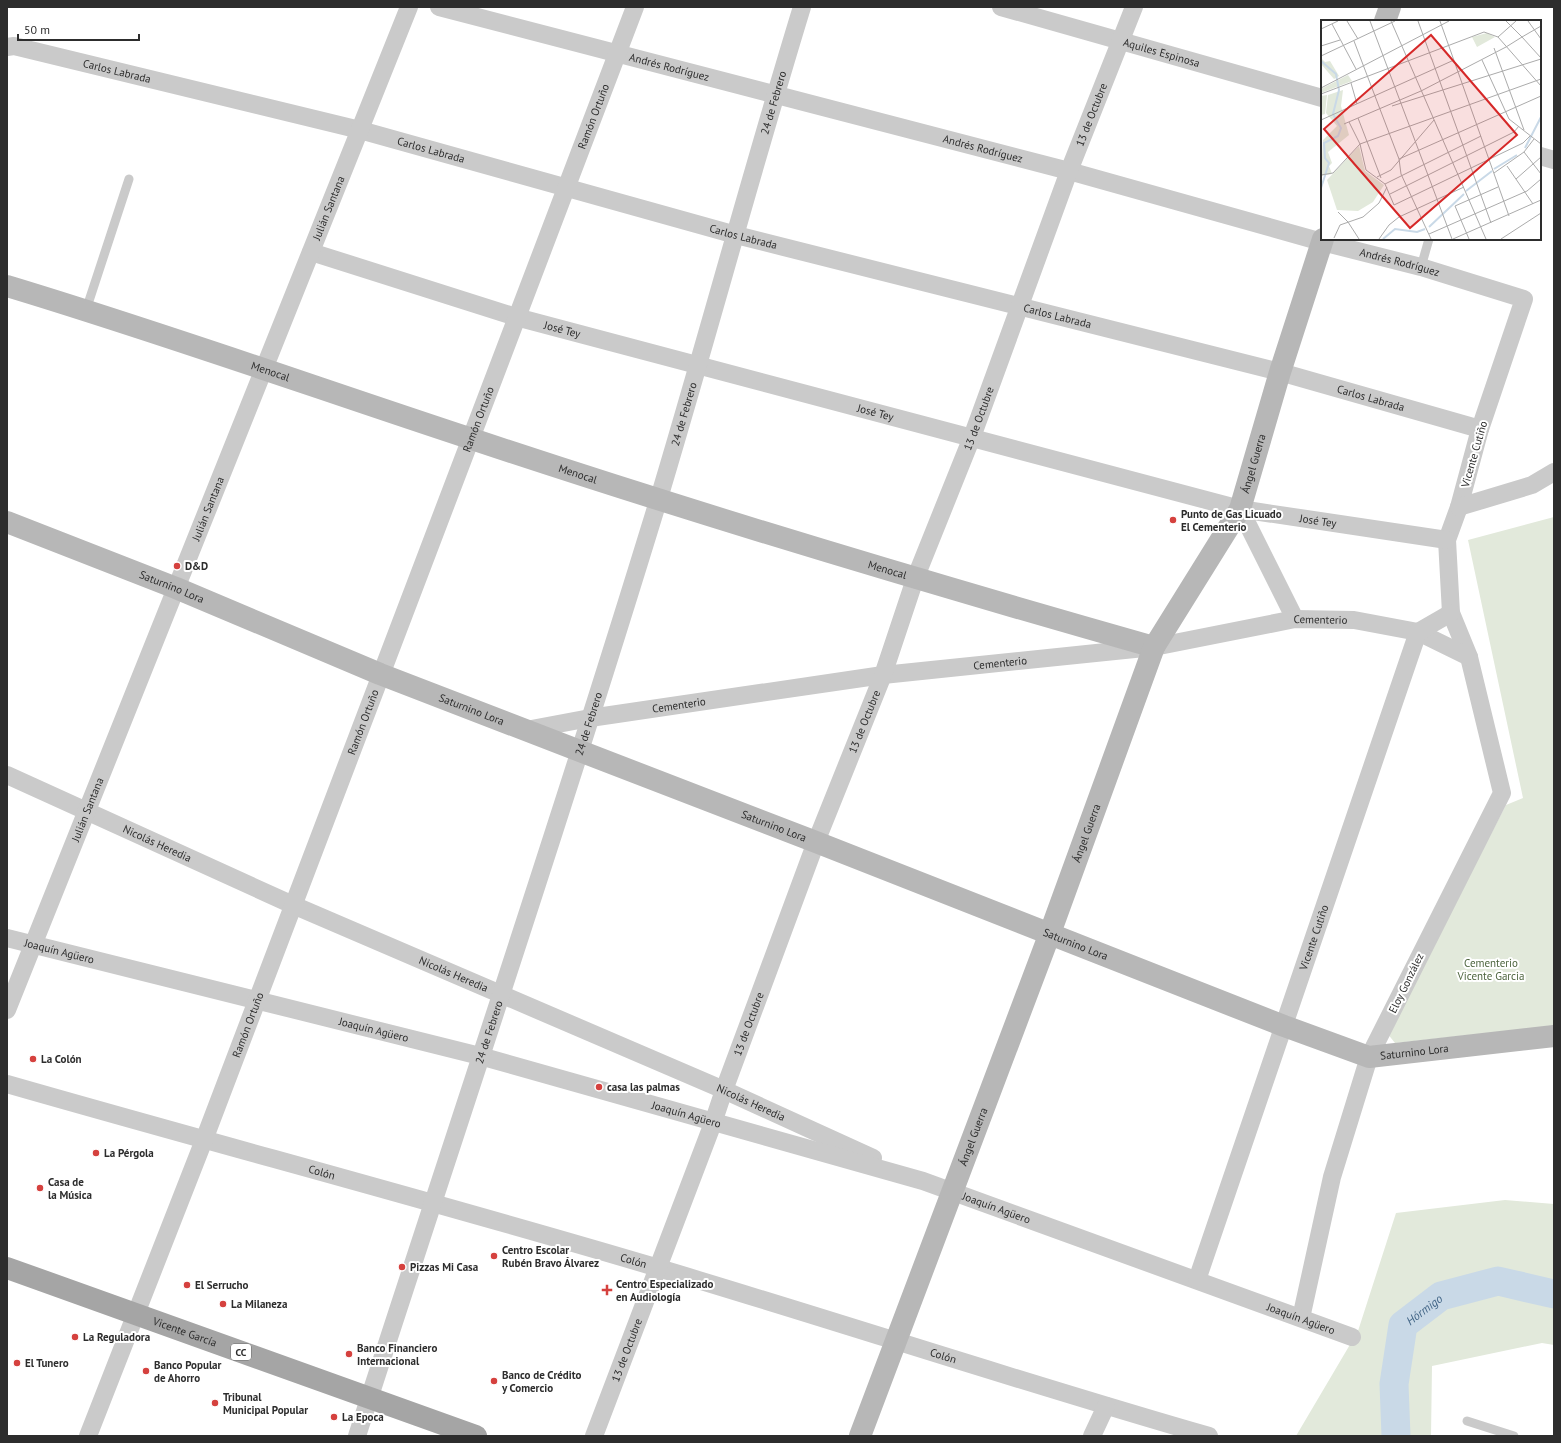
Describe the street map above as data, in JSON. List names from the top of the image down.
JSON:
{
  "streets": {
    "main road": ["Vicente García", "CC"],
    "street": [
      "Aquiles Espinosa",
      "Andrés Rodríguez",
      "Carlos Labrada",
      "24 de Febrero",
      "13 de Octubre",
      "Ramón Ortuño",
      "Julián Santana",
      "José Tey",
      "Menocal",
      "Vicente Cutiño",
      "Ángel Guerra",
      "Saturnino Lora",
      "Cementerio",
      "Nicolás Heredia",
      "Joaquín Agüero",
      "Eloy González",
      "Colón"
    ]
  },
  "crossings": [
    ["Aquiles Espinosa", "13 de Octubre"],
    ["Andrés Rodríguez", "24 de Febrero"],
    ["Andrés Rodríguez", "13 de Octubre"],
    ["Andrés Rodríguez", "Ramón Ortuño"],
    ["Andrés Rodríguez", "Vicente Cutiño"],
    ["Andrés Rodríguez", "Ángel Guerra"],
    ["Carlos Labrada", "24 de Febrero"],
    ["Carlos Labrada", "13 de Octubre"],
    ["Carlos Labrada", "Ramón Ortuño"],
    ["Carlos Labrada", "Julián Santana"],
    ["Carlos Labrada", "Vicente Cutiño"],
    ["Carlos Labrada", "Ángel Guerra"],
    ["24 de Febrero", "José Tey"],
    ["24 de Febrero", "Menocal"],
    ["24 de Febrero", "Saturnino Lora"],
    ["24 de Febrero", "Cementerio"],
    ["24 de Febrero", "Nicolás Heredia"],
    ["24 de Febrero", "Joaquín Agüero"],
    ["24 de Febrero", "Colón"],
    ["24 de Febrero", "Vicente García"],
    ["13 de Octubre", "José Tey"],
    ["13 de Octubre", "Menocal"],
    ["13 de Octubre", "Saturnino Lora"],
    ["13 de Octubre", "Cementerio"],
    ["13 de Octubre", "Nicolás Heredia"],
    ["13 de Octubre", "Joaquín Agüero"],
    ["13 de Octubre", "Colón"],
    ["Ramón Ortuño", "José Tey"],
    ["Ramón Ortuño", "Menocal"],
    ["Ramón Ortuño", "Saturnino Lora"],
    ["Ramón Ortuño", "Nicolás Heredia"],
    ["Ramón Ortuño", "Joaquín Agüero"],
    ["Ramón Ortuño", "Colón"],
    ["Ramón Ortuño", "Vicente García"],
    ["Julián Santana", "José Tey"],
    ["Julián Santana", "Menocal"],
    ["Julián Santana", "Saturnino Lora"],
    ["Julián Santana", "Nicolás Heredia"],
    ["Julián Santana", "Joaquín Agüero"],
    ["José Tey", "Vicente Cutiño"],
    ["José Tey", "Ángel Guerra"],
    ["Menocal", "Ángel Guerra"],
    ["Menocal", "Cementerio"],
    ["Vicente Cutiño", "Saturnino Lora"],
    ["Vicente Cutiño", "Cementerio"],
    ["Vicente Cutiño", "Joaquín Agüero"],
    ["Vicente Cutiño", "Eloy González"],
    ["Ángel Guerra", "Saturnino Lora"],
    ["Ángel Guerra", "Cementerio"],
    ["Ángel Guerra", "Joaquín Agüero"],
    ["Ángel Guerra", "Colón"],
    ["Saturnino Lora", "Cementerio"],
    ["Saturnino Lora", "Eloy González"],
    ["Cementerio", "Eloy González"],
    ["Nicolás Heredia", "Joaquín Agüero"],
    ["Joaquín Agüero", "Eloy González"]
  ],
  "water": ["Hórmigo"],
  "parks": ["Cementerio Vicente Garcia"],
  "places": {
    "other": [
      "Punto de Gas Licuado El Cementerio",
      "D&D",
      "La Colón",
      "casa las palmas",
      "La Pérgola",
      "Casa de la Música",
      "Centro Escolar Rubén Bravo Álvarez",
      "Pizzas Mi Casa",
      "El Serrucho",
      "La Milaneza",
      "La Reguladora",
      "Banco Financiero Internacional",
      "El Tunero",
      "Banco Popular de Ahorro",
      "Banco de Crédito y Comercio",
      "Tribunal Municipal Popular",
      "La Epoca"
    ],
    "health": ["Centro Especializado en Audiología"]
  },
  "scale_bar": "50 m"
}
